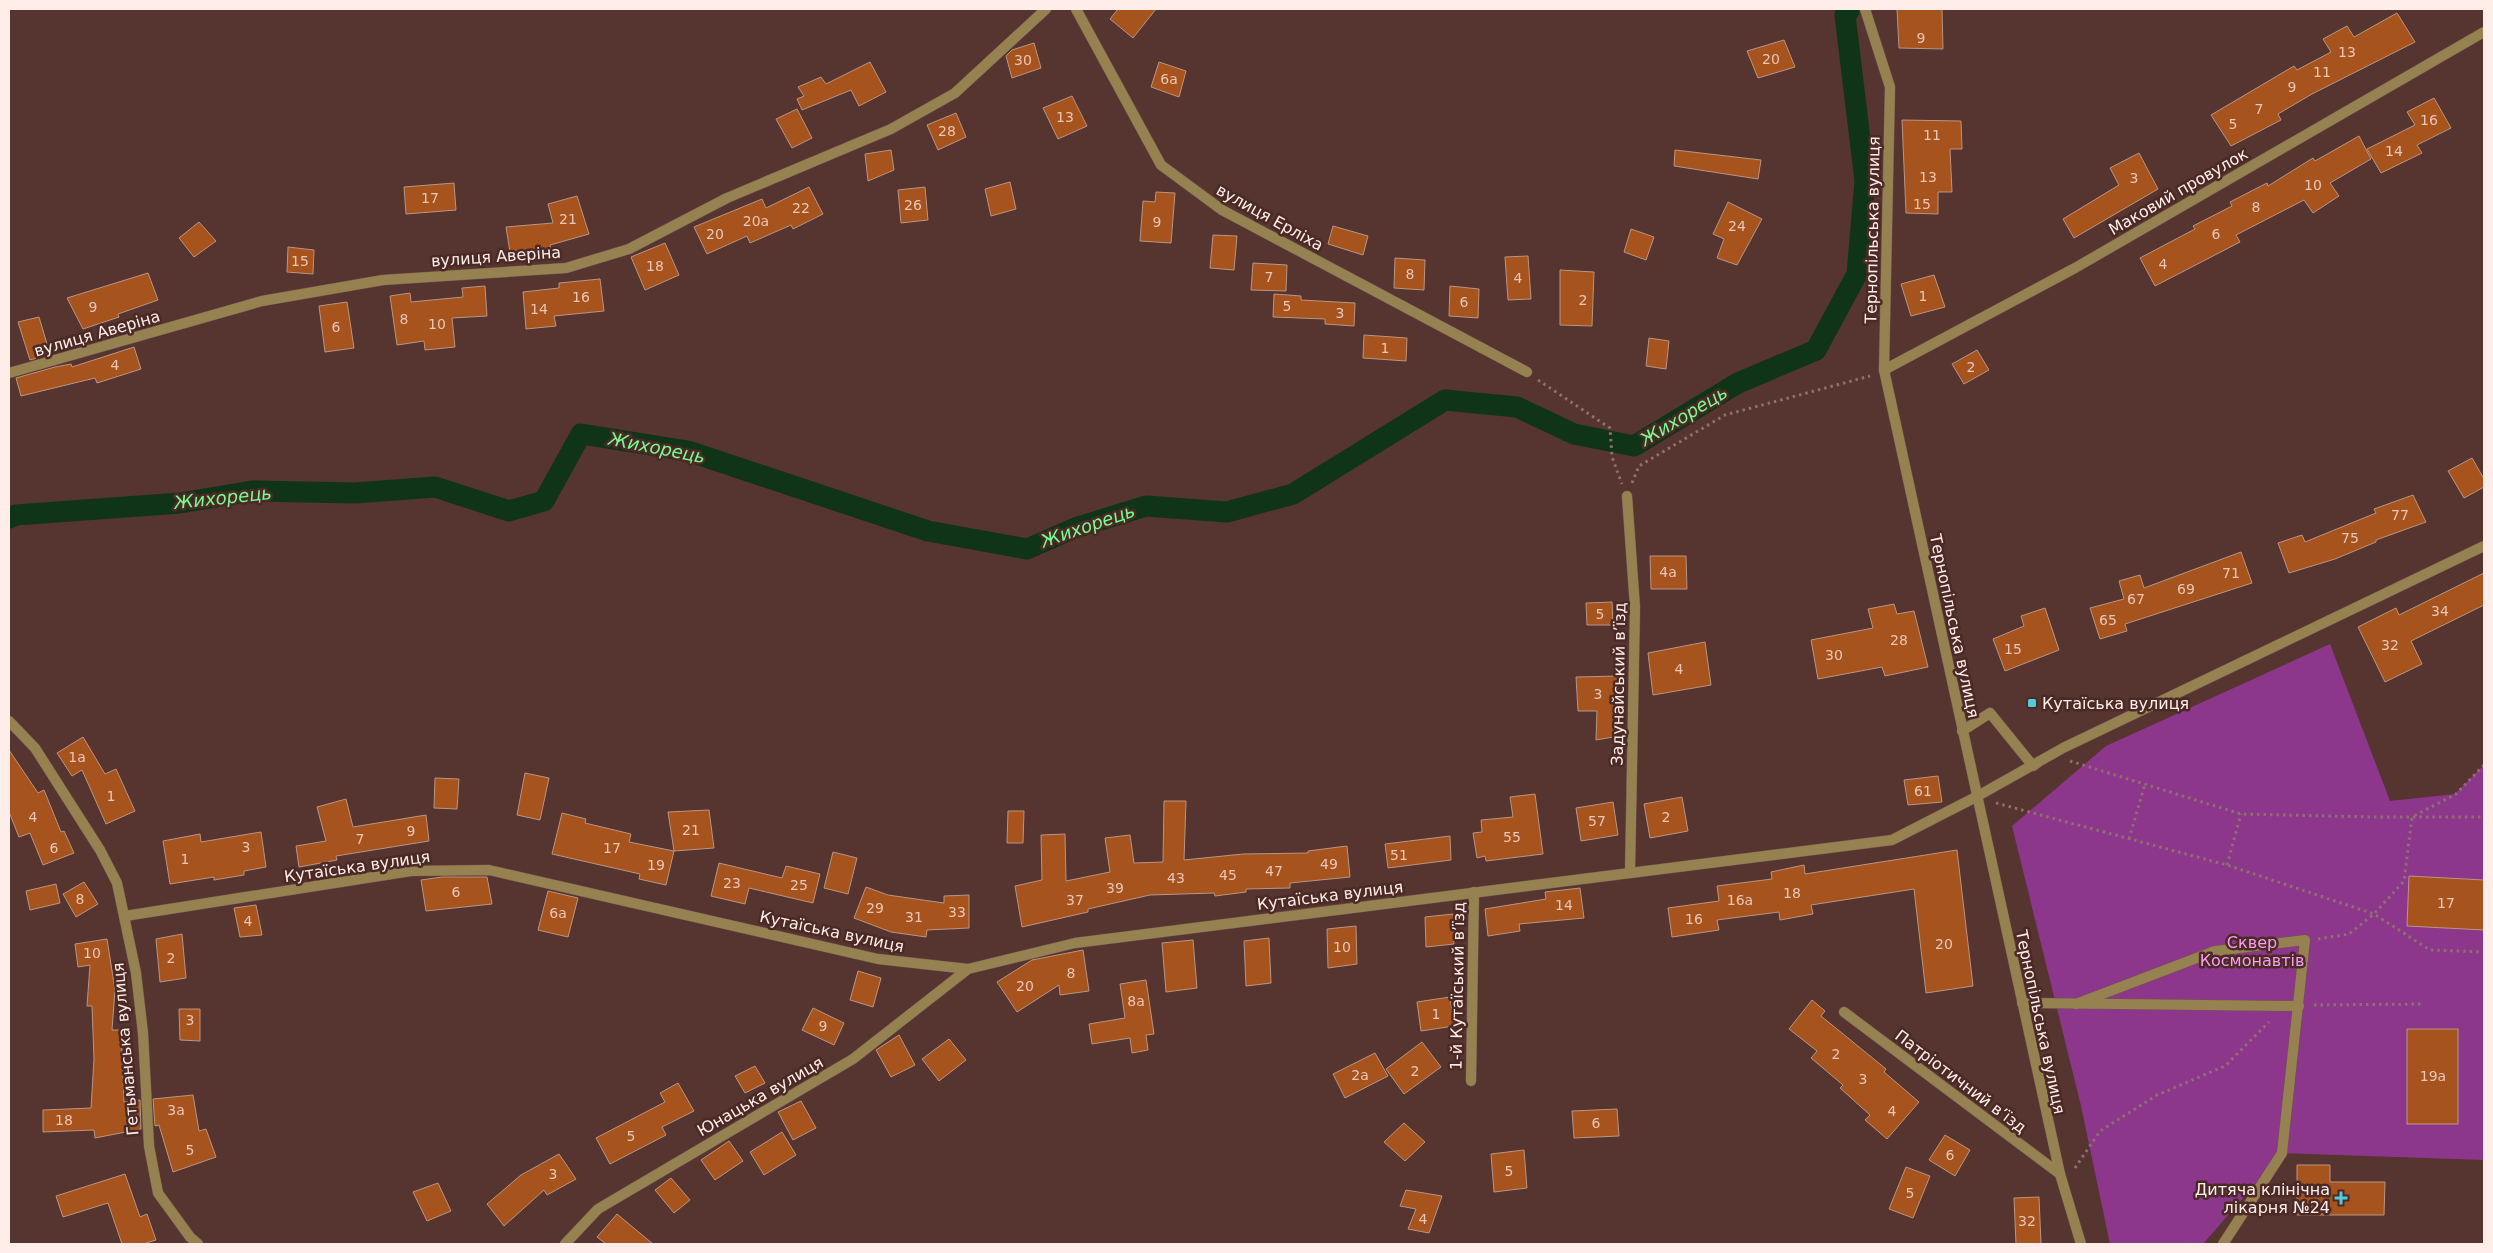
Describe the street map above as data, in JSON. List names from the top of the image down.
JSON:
{
  "streets": {
    "street": [
      "Маковий провулок",
      "вулиця Ерліха",
      "Тернопільська вулиця",
      "вулиця Аверіна",
      "Задунайський в’їзд",
      "Кутаїська вулиця",
      "1-й Кутаїський в’їзд",
      "Гетьманська вулиця",
      "Патріотичний в’їзд",
      "Юнацька вулиця"
    ]
  },
  "crossings": [
    ["Маковий провулок", "Тернопільська вулиця"],
    ["Тернопільська вулиця", "Кутаїська вулиця"],
    ["Тернопільська вулиця", "Патріотичний в’їзд"],
    ["Задунайський в’їзд", "Кутаїська вулиця"],
    ["Кутаїська вулиця", "1-й Кутаїський в’їзд"],
    ["Кутаїська вулиця", "Гетьманська вулиця"],
    ["Кутаїська вулиця", "Юнацька вулиця"]
  ],
  "water": ["Жихорець"],
  "parks": ["Сквер Космонавтів"],
  "places": {
    "transit": ["Кутаїська вулиця"],
    "health": ["Дитяча клінічна лікарня №24"]
  },
  "house_numbers": [
    "9",
    "13",
    "20",
    "30",
    "11",
    "6а",
    "9",
    "7",
    "13",
    "16",
    "5",
    "28",
    "11",
    "14",
    "13",
    "3",
    "10",
    "17",
    "15",
    "26",
    "8",
    "22",
    "21",
    "20а",
    "9",
    "24",
    "20",
    "6",
    "15",
    "4",
    "18",
    "8",
    "7",
    "4",
    "1",
    "16",
    "2",
    "6",
    "5",
    "9",
    "14",
    "3",
    "8",
    "10",
    "6",
    "1",
    "4",
    "2",
    "77",
    "75",
    "4а",
    "71",
    "69",
    "67",
    "34",
    "5",
    "65",
    "28",
    "32",
    "15",
    "30",
    "4",
    "3",
    "1а",
    "61",
    "1",
    "4",
    "2",
    "57",
    "21",
    "9",
    "55",
    "7",
    "3",
    "6",
    "17",
    "51",
    "1",
    "49",
    "19",
    "47",
    "45",
    "43",
    "23",
    "25",
    "39",
    "6",
    "18",
    "8",
    "37",
    "16а",
    "17",
    "14",
    "29",
    "33",
    "6а",
    "31",
    "16",
    "4",
    "20",
    "10",
    "10",
    "2",
    "8",
    "20",
    "8а",
    "1",
    "3",
    "9",
    "2",
    "2",
    "2а",
    "19а",
    "3",
    "3а",
    "4",
    "18",
    "6",
    "5",
    "5",
    "6",
    "5",
    "3",
    "5",
    "4",
    "32"
  ]
}
